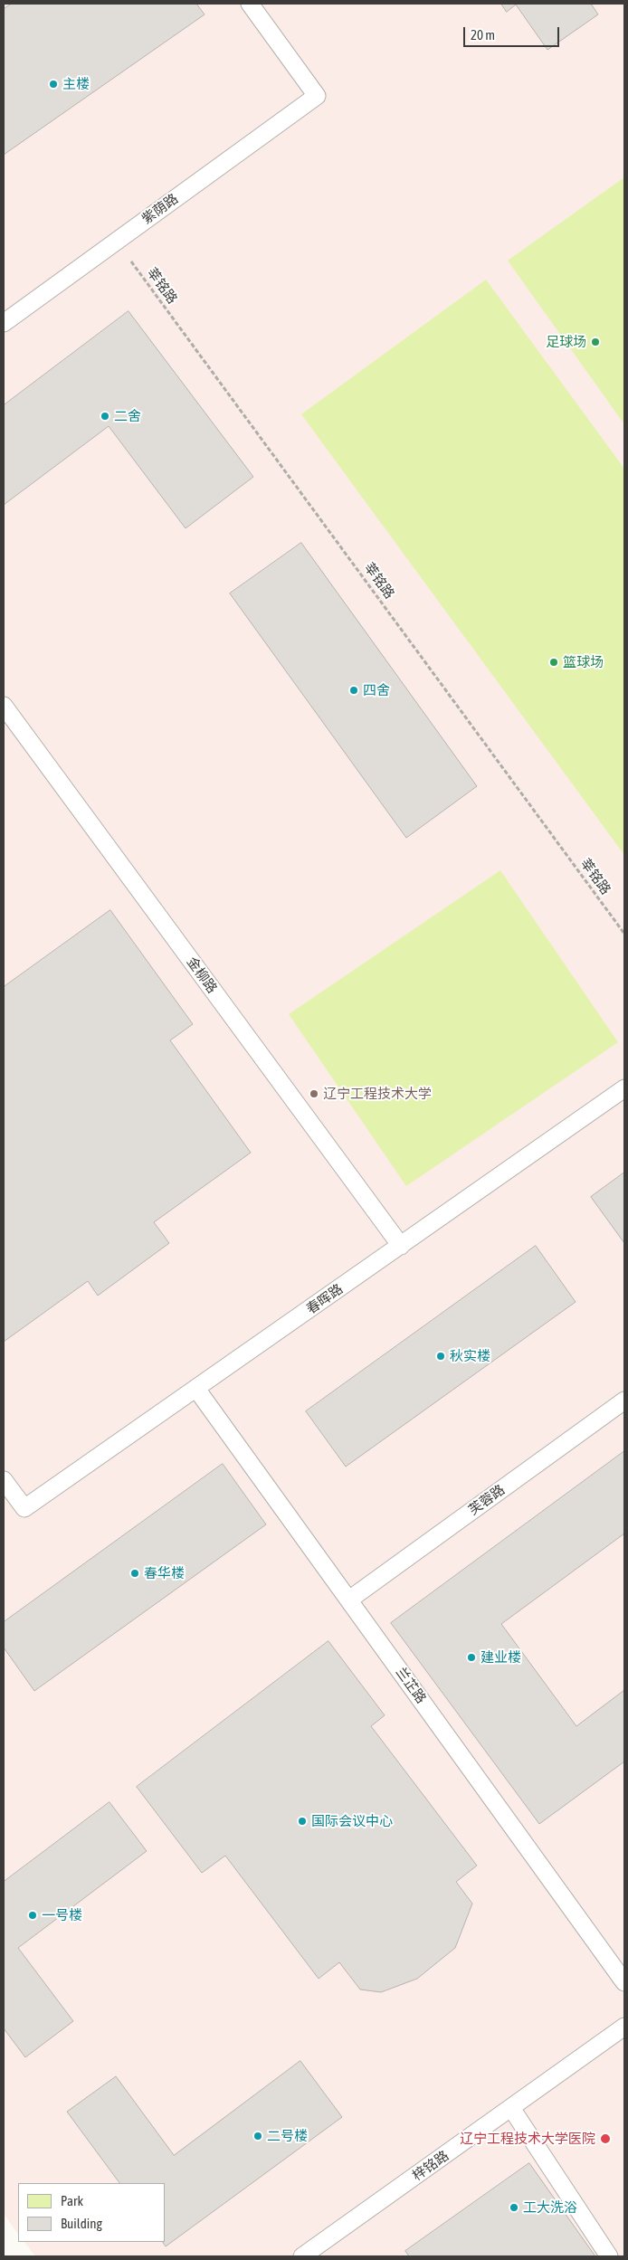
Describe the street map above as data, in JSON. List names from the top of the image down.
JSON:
{
  "streets": {
    "lane": [
      "紫荫路",
      "金柳路",
      "春晖路",
      "芙蓉路",
      "兰芷路",
      "梓铭路"
    ],
    "path": ["莘铭路"]
  },
  "crossings": [
    ["紫荫路", "莘铭路"],
    ["金柳路", "春晖路"],
    ["春晖路", "兰芷路"],
    ["芙蓉路", "兰芷路"]
  ],
  "places": [
    "主楼",
    "足球场",
    "二舍",
    "篮球场",
    "四舍",
    "辽宁工程技术大学",
    "秋实楼",
    "春华楼",
    "建业楼",
    "国际会议中心",
    "一号楼",
    "二号楼",
    "辽宁工程技术大学医院",
    "工大洗浴"
  ],
  "legend": ["Park", "Building"],
  "scale_bar": "20 m"
}
